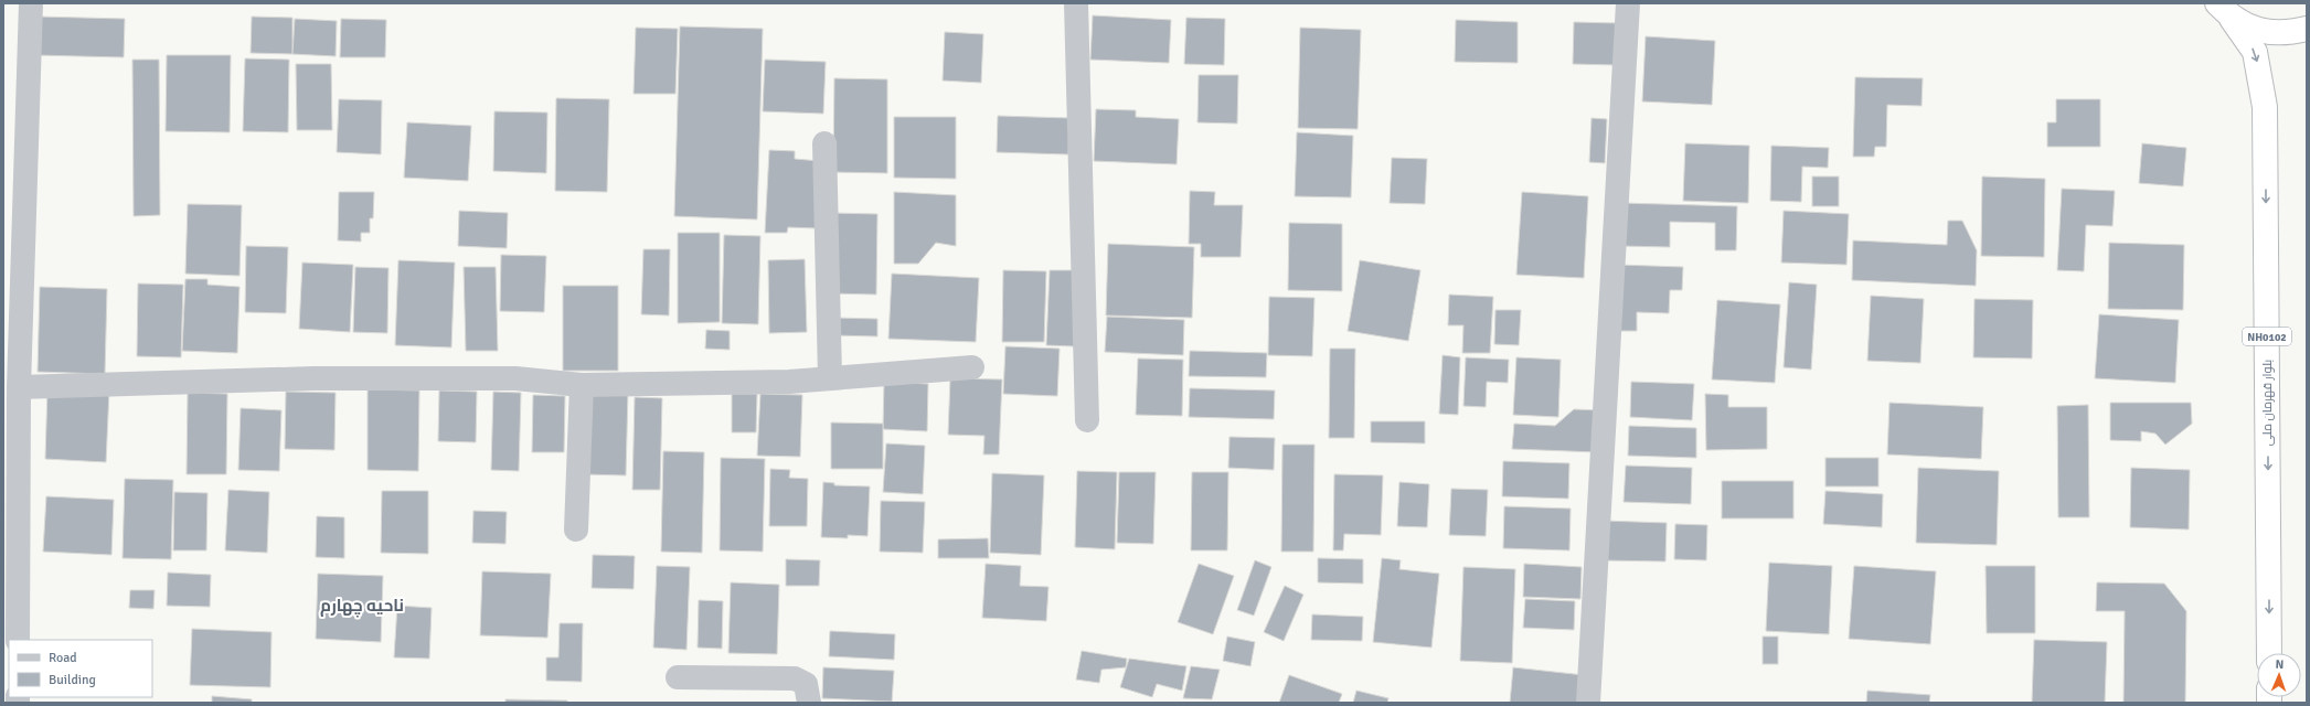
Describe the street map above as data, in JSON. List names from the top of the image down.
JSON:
{
  "streets": {
    "highway": ["NH0102", "بلوار قهرمان ملی"]
  },
  "crossings": [
    ["NH0102", "بلوار قهرمان ملی"]
  ],
  "one_way": ["بلوار قهرمان ملی"],
  "districts": ["ناحیه چهارم"],
  "legend": ["Road", "Building"],
  "north": "top"
}
